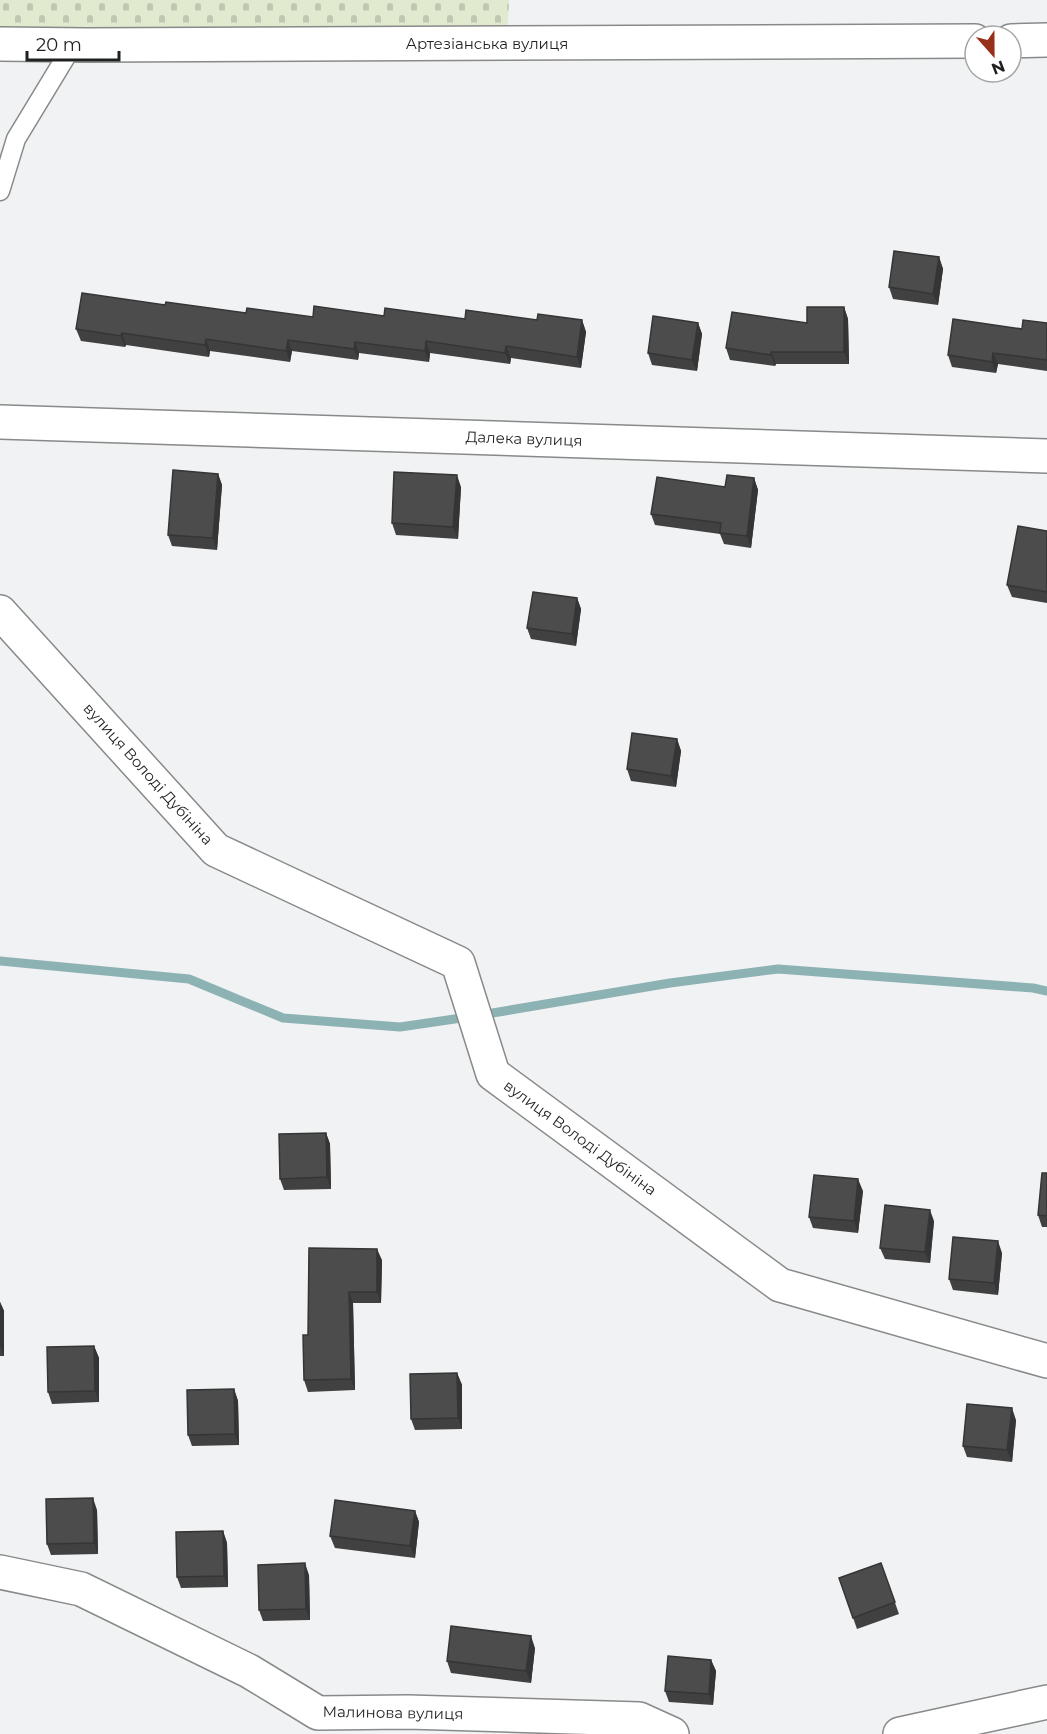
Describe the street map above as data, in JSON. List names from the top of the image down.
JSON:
{
  "streets": {
    "street": [
      "Артезіанська вулиця",
      "Далека вулиця",
      "вулиця Володі Дубініна",
      "Малинова вулиця"
    ]
  },
  "scale_bar": "20 m",
  "north": "bottom"
}
